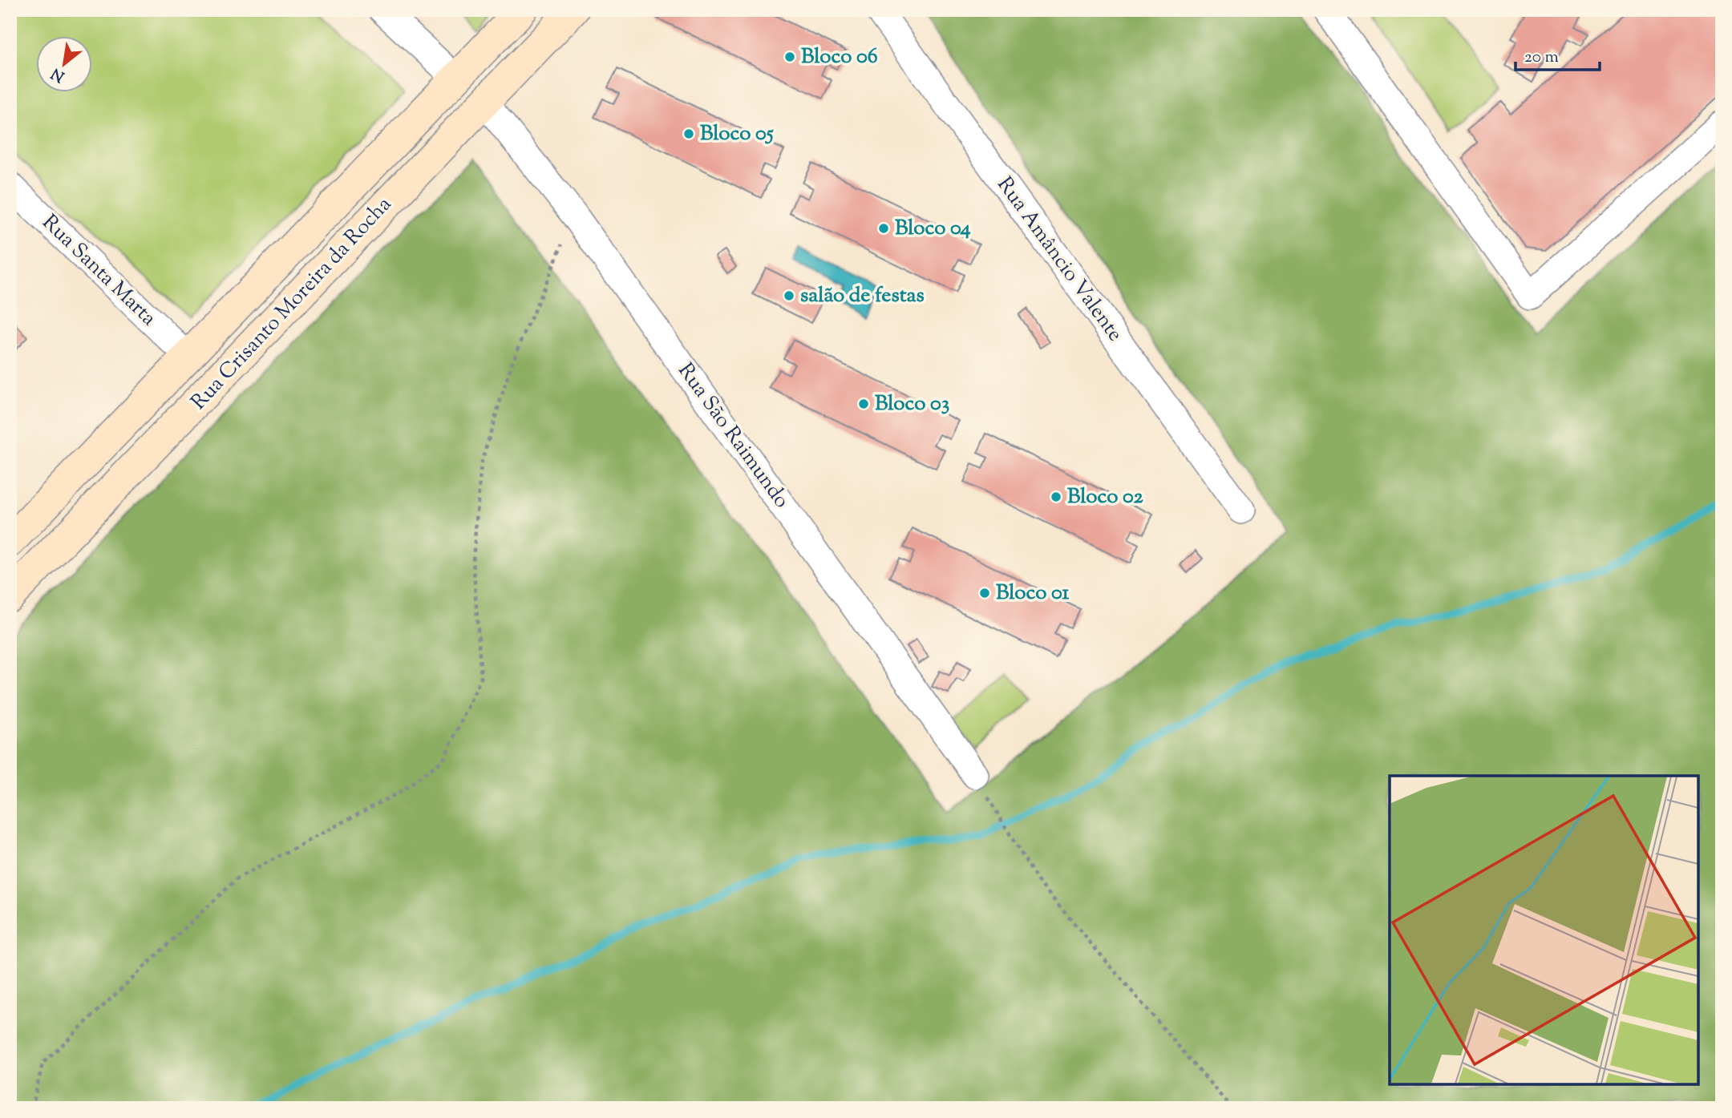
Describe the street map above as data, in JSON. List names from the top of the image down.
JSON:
{
  "streets": {
    "main road": ["Rua Crisanto Moreira da Rocha"],
    "street": ["Rua Amâncio Valente", "Rua Santa Marta", "Rua São Raimundo"]
  },
  "crossings": [
    ["Rua Santa Marta", "Rua Crisanto Moreira da Rocha"],
    ["Rua Crisanto Moreira da Rocha", "Rua São Raimundo"]
  ],
  "places": [
    "Bloco 06",
    "Bloco 05",
    "Bloco 04",
    "salão de festas",
    "Bloco 03",
    "Bloco 02",
    "Bloco 01"
  ],
  "scale_bar": "20 m",
  "north": "bottom left"
}
